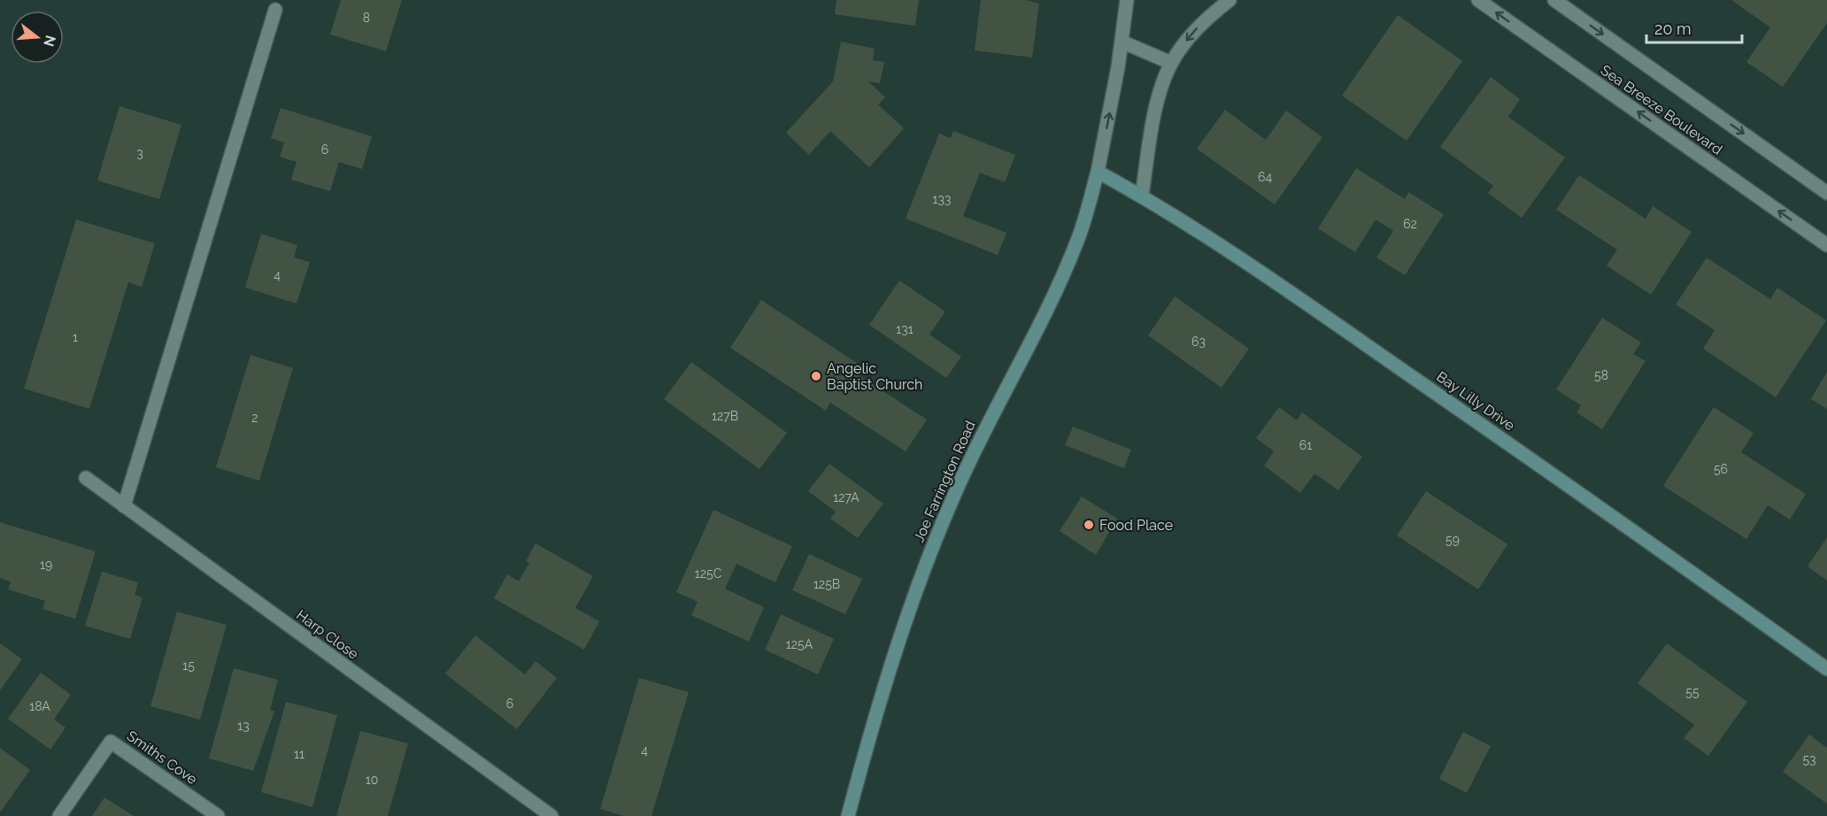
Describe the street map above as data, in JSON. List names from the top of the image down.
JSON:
{
  "streets": {
    "main road": ["Bay Lilly Drive", "Joe Farrington Road"],
    "street": ["Sea Breeze Boulevard", "Harp Close", "Smiths Cove"]
  },
  "crossings": [
    ["Bay Lilly Drive", "Joe Farrington Road"]
  ],
  "places": ["Angelic Baptist Church", "Food Place"],
  "house_numbers": [
    "8",
    "6",
    "3",
    "64",
    "133",
    "62",
    "4",
    "131",
    "1",
    "63",
    "58",
    "127B",
    "2",
    "61",
    "56",
    "127A",
    "59",
    "19",
    "125C",
    "125B",
    "125A",
    "15",
    "55",
    "6",
    "18A",
    "13",
    "4",
    "11",
    "53",
    "10"
  ],
  "scale_bar": "20 m",
  "north": "right"
}
